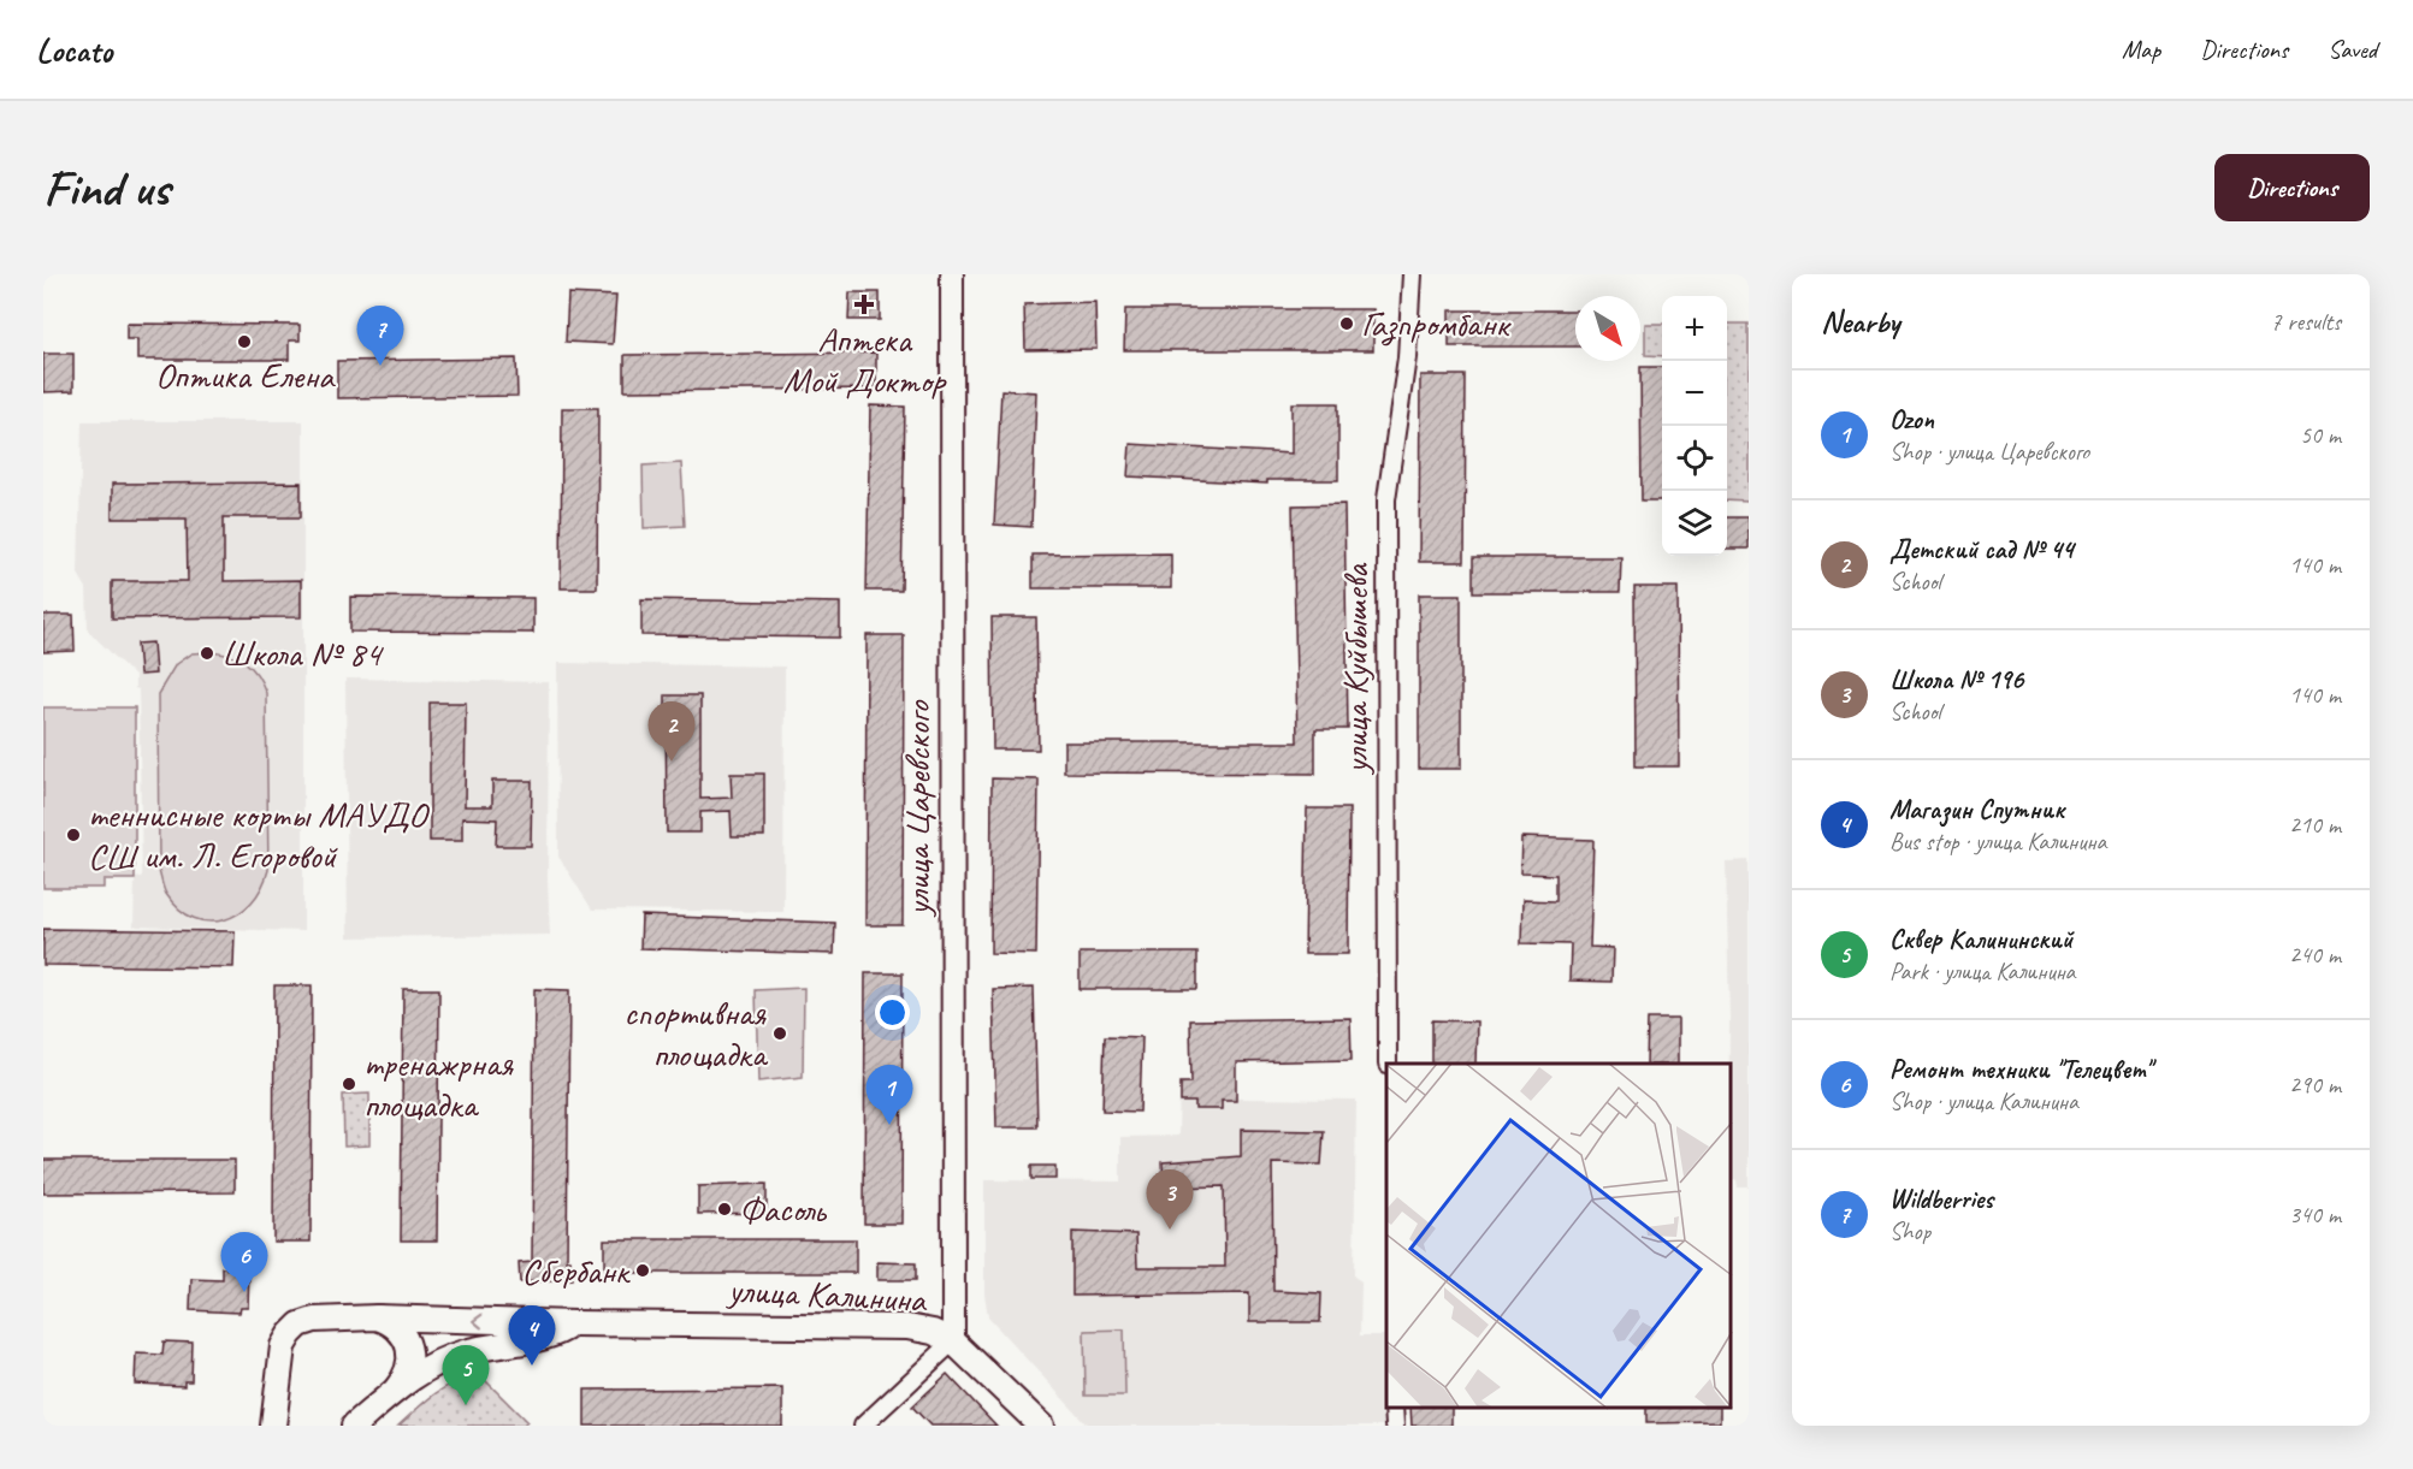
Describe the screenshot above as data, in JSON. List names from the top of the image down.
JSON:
{
  "streets": {
    "main road": ["улица Калинина"],
    "street": ["улица Куйбышева", "улица Царевского"]
  },
  "crossings": [
    ["улица Царевского", "улица Калинина"]
  ],
  "places": {
    "health": ["Аптека Мой Доктор"],
    "other": [
      "Газпромбанк",
      "Оптика Елена",
      "Школа № 84",
      "теннисные корты МАУДО СШ им. Л. Егоровой",
      "спортивная площадка",
      "тренажрная площадка",
      "Фасоль",
      "Сбербанк"
    ]
  },
  "north": "bottom right",
  "page": {
    "header": "Locato",
    "nav": ["Map", "Directions", "Saved"],
    "buttons": "Directions",
    "title": "Find us",
    "heading": ["Nearby", "7 results"],
    "map_buttons": ["+", "−"],
    "pins": [
      "7",
      "2",
      "1",
      "3",
      "6",
      "4",
      "5"
    ],
    "list": [
      {
        "mark": "1",
        "name": "Ozon",
        "note": "Shop · улица Царевского",
        "value": "50 m"
      },
      {
        "mark": "2",
        "name": "Детский сад № 44",
        "note": "School",
        "value": "140 m"
      },
      {
        "mark": "3",
        "name": "Школа № 196",
        "note": "School",
        "value": "140 m"
      },
      {
        "mark": "4",
        "name": "Магазин Спутник",
        "note": "Bus stop · улица Калинина",
        "value": "210 m"
      },
      {
        "mark": "5",
        "name": "Сквер Калининский",
        "note": "Park · улица Калинина",
        "value": "240 m"
      },
      {
        "mark": "6",
        "name": "Ремонт техники \"Телецвет\"",
        "note": "Shop · улица Калинина",
        "value": "290 m"
      },
      {
        "mark": "7",
        "name": "Wildberries",
        "note": "Shop",
        "value": "340 m"
      }
    ]
  }
}
